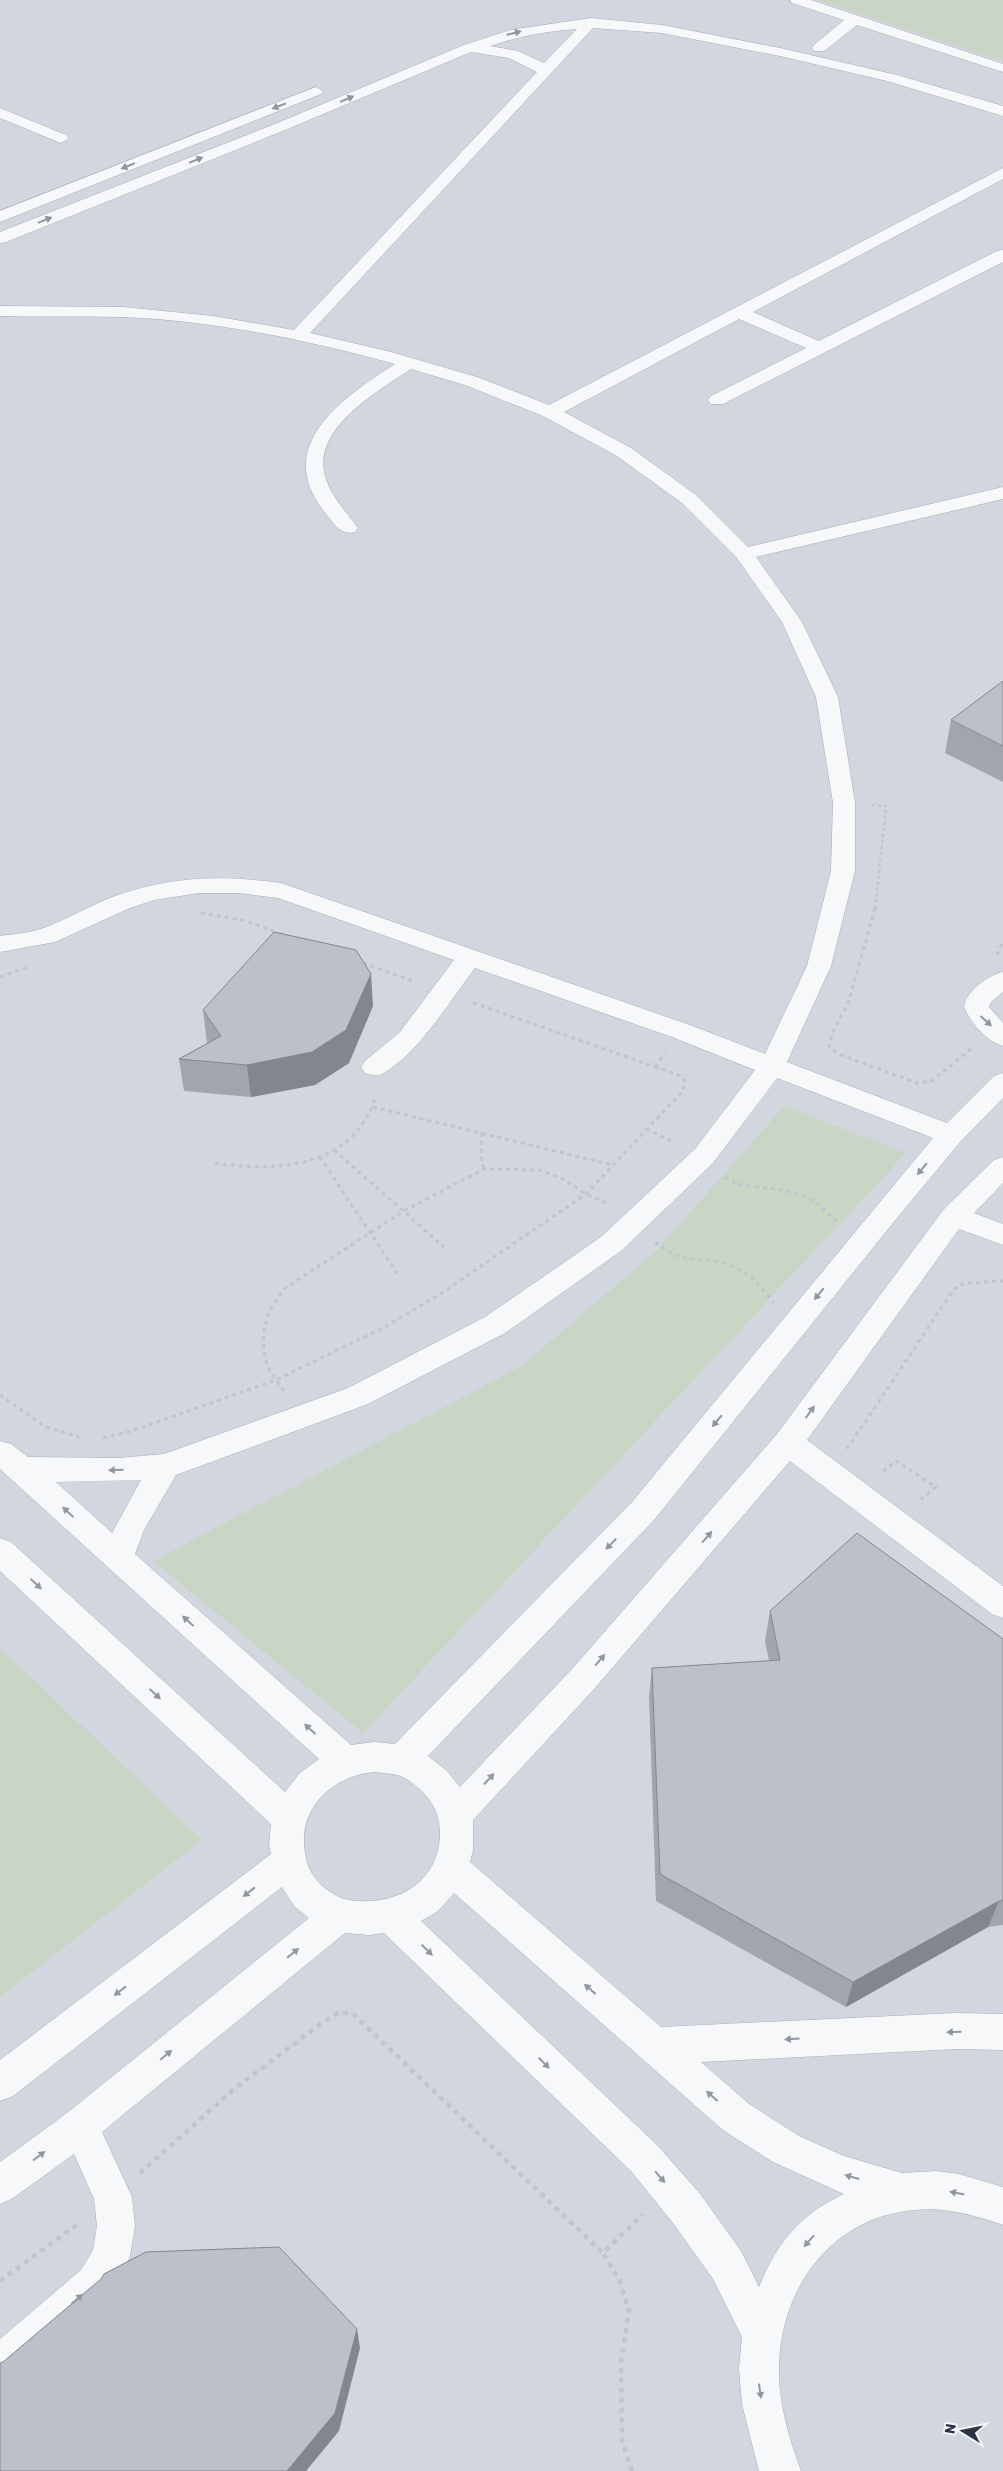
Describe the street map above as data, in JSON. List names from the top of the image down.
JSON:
{
  "north": "left"
}
